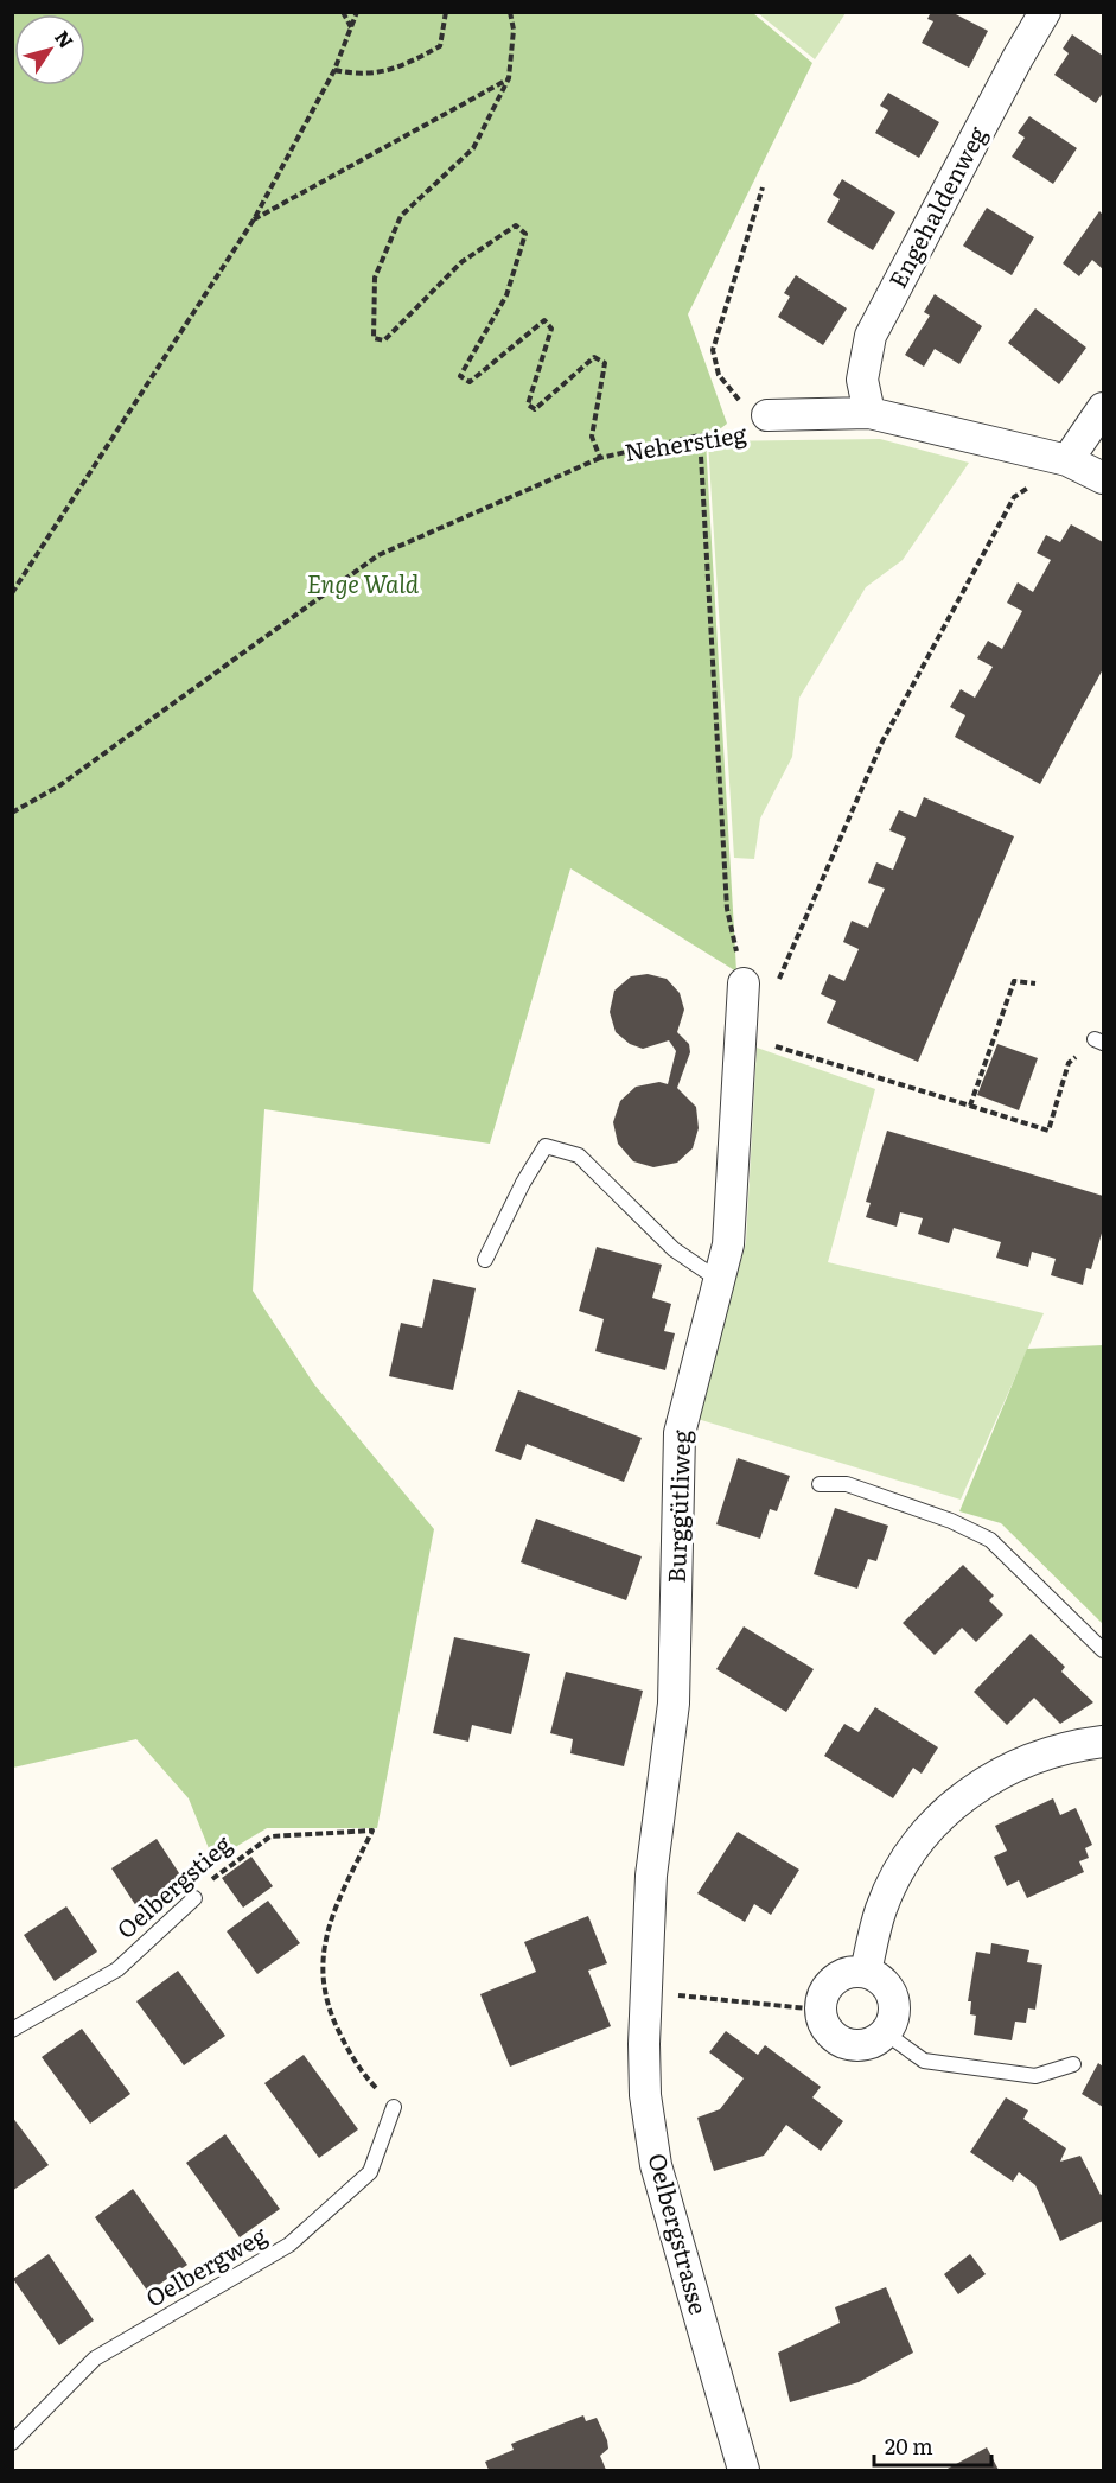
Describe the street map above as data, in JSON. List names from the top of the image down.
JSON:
{
  "streets": {
    "street": [
      "Engehaldenweg",
      "Neherstieg",
      "Burggütliweg",
      "Oelbergstrasse"
    ],
    "lane": ["Oelbergstieg", "Oelbergweg"]
  },
  "crossings": [
    ["Engehaldenweg", "Neherstieg"],
    ["Burggütliweg", "Oelbergstrasse"],
    ["Oelbergstieg", "Oelbergweg"]
  ],
  "parks": ["Enge Wald"],
  "scale_bar": "20 m",
  "north": "top right"
}
